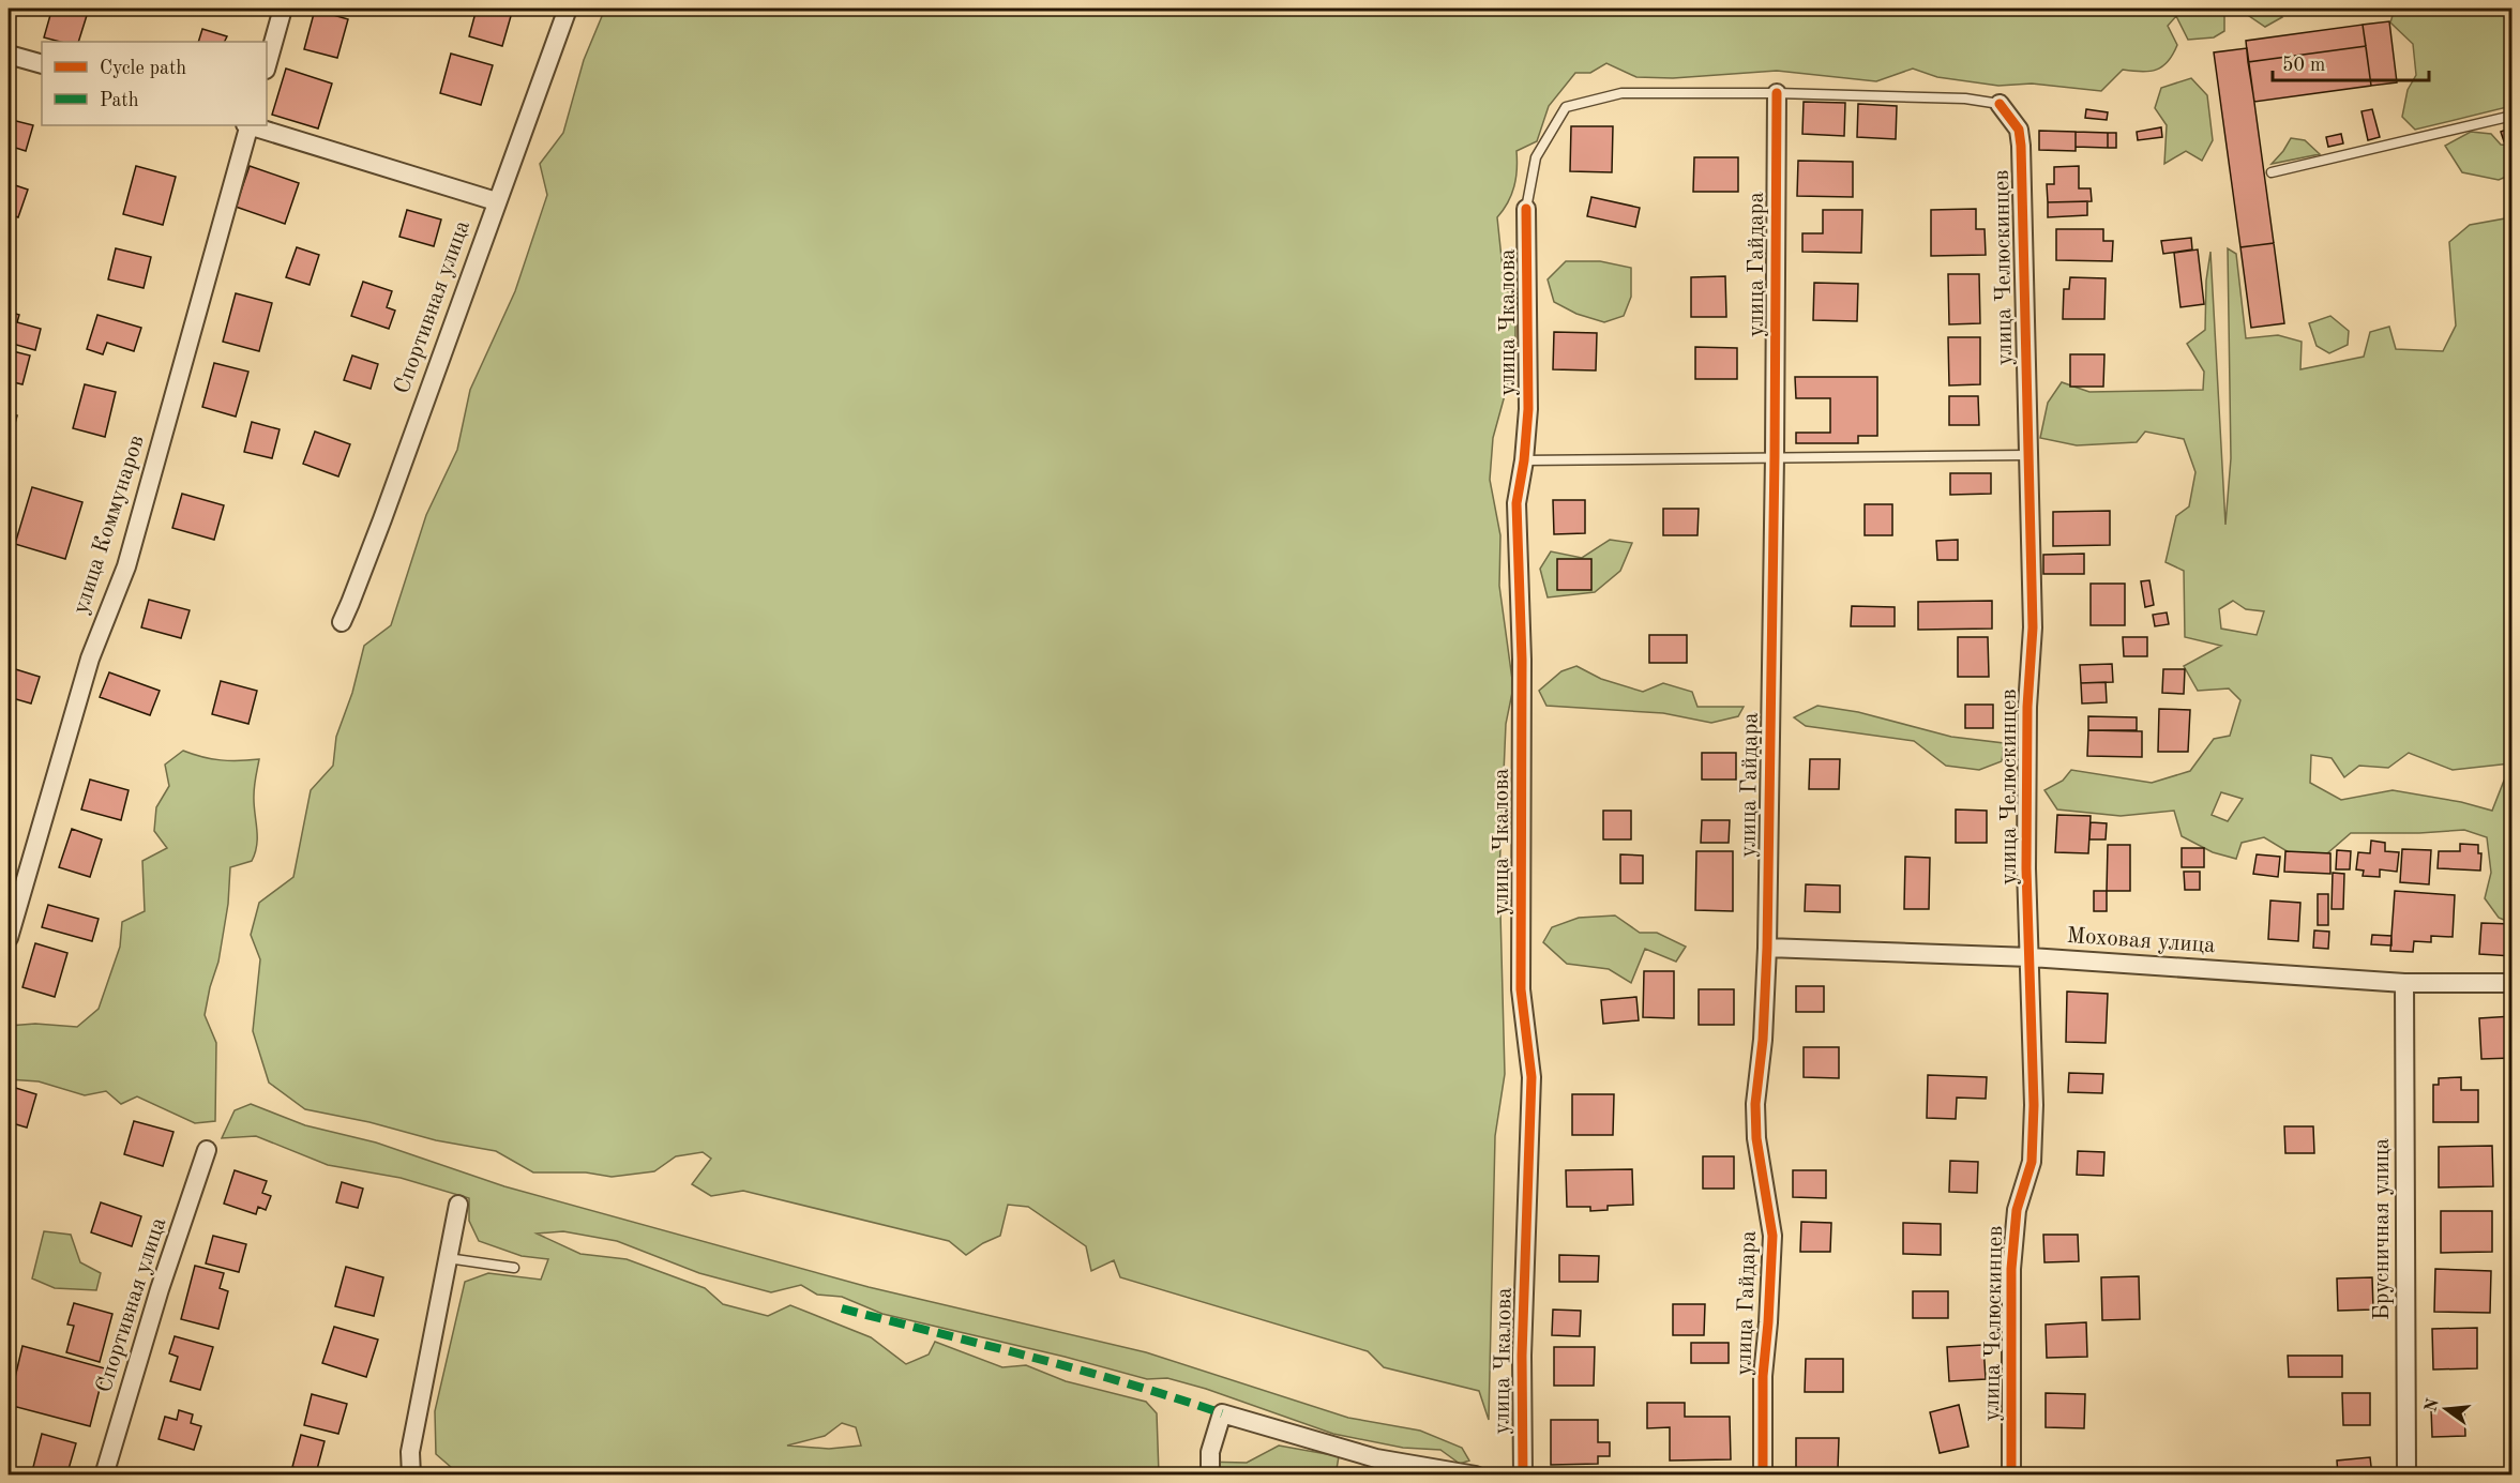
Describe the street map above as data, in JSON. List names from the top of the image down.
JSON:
{
  "streets": {
    "street": [
      "улица Гайдара",
      "улица Челюскинцев",
      "Спортивная улица",
      "улица Чкалова",
      "улица Коммунаров",
      "Моховая улица",
      "Брусничная улица"
    ]
  },
  "crossings": [
    ["улица Гайдара", "Моховая улица"],
    ["улица Челюскинцев", "Моховая улица"],
    ["Моховая улица", "Брусничная улица"]
  ],
  "legend": ["Cycle path", "Path"],
  "scale_bar": "50 m",
  "north": "left"
}
